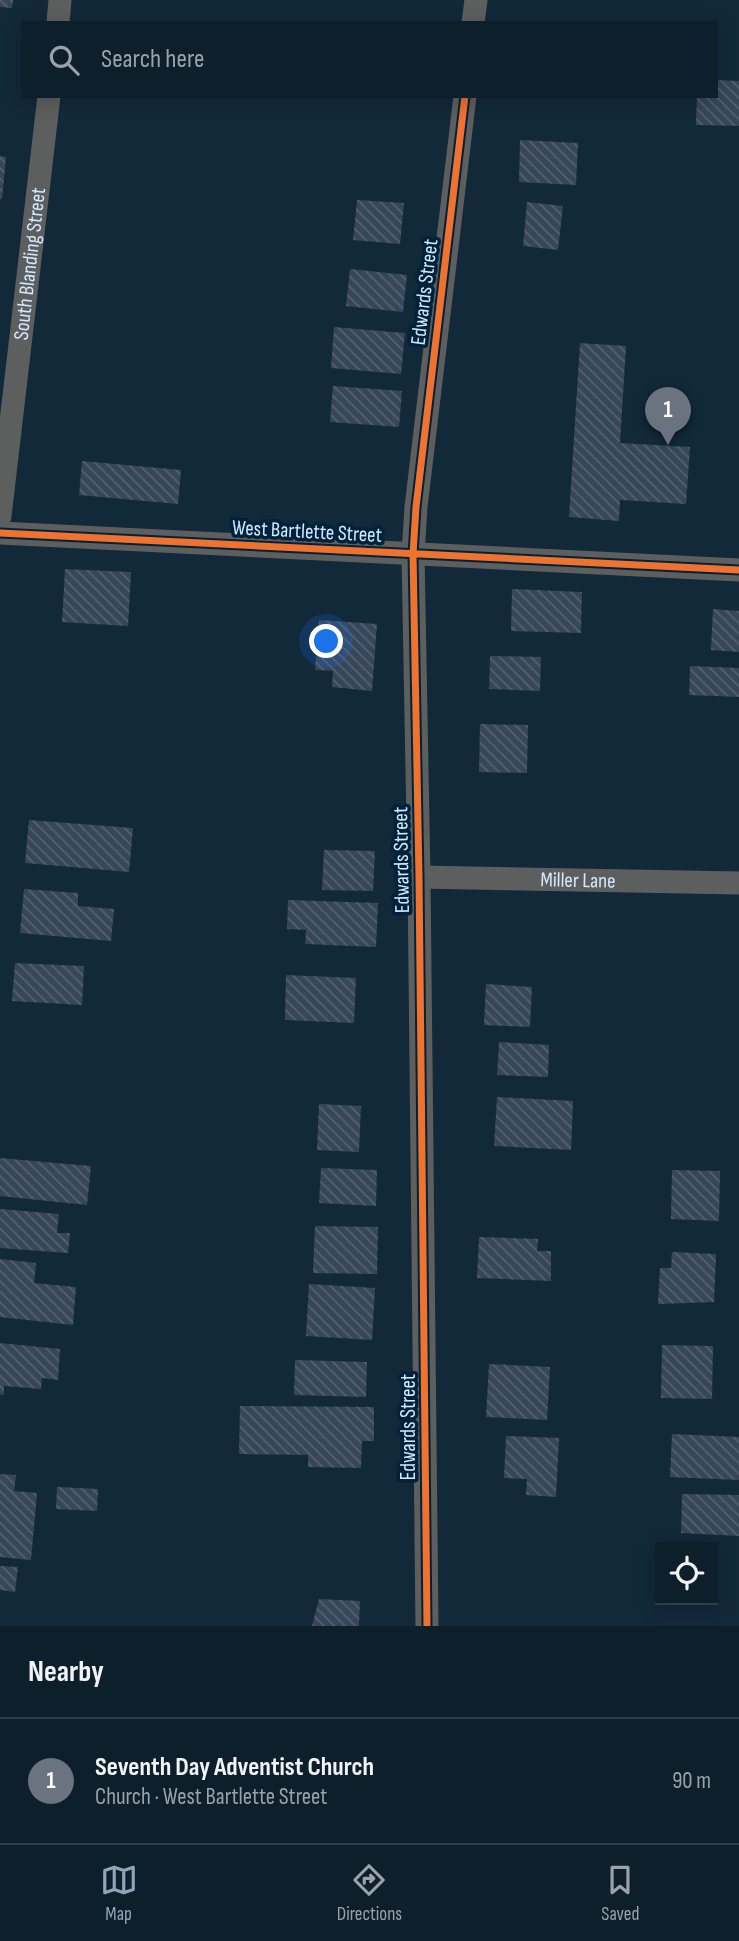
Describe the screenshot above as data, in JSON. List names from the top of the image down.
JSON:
{
  "streets": {
    "street": [
      "South Blanding Street",
      "Edwards Street",
      "West Bartlette Street",
      "Miller Lane"
    ]
  },
  "crossings": [
    ["Edwards Street", "West Bartlette Street"],
    ["Edwards Street", "Miller Lane"]
  ],
  "page": {
    "search": "Search here",
    "pins": "1",
    "heading": "Nearby",
    "list": [
      {
        "mark": "1",
        "name": "Seventh Day Adventist Church",
        "note": "Church · West Bartlette Street",
        "value": "90 m"
      }
    ],
    "nav": ["Map", "Directions", "Saved"]
  }
}
